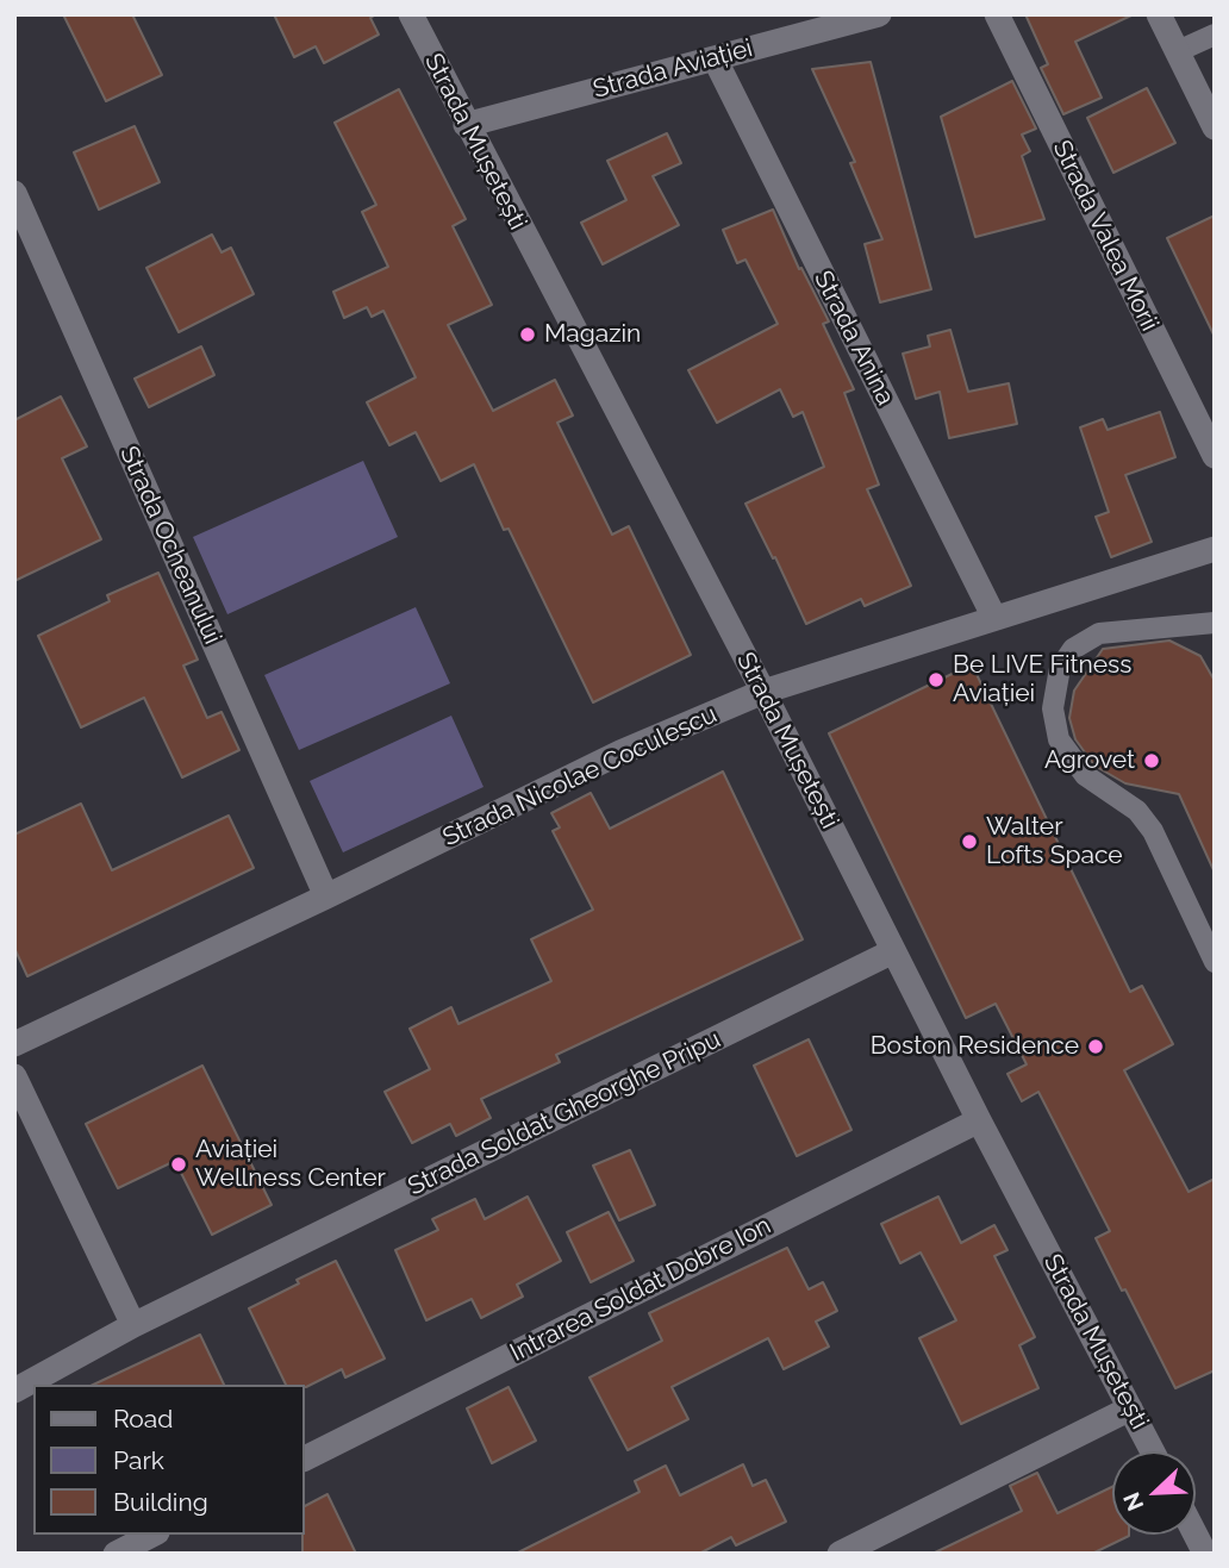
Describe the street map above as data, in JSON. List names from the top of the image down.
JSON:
{
  "streets": {
    "street": [
      "Strada Aviației",
      "Strada Mușetești",
      "Strada Valea Morii",
      "Strada Anina",
      "Strada Ocheanului",
      "Strada Nicolae Coculescu",
      "Strada Soldat Gheorghe Pripu",
      "Intrarea Soldat Dobre Ion"
    ]
  },
  "crossings": [
    ["Strada Aviației", "Strada Mușetești"],
    ["Strada Aviației", "Strada Anina"],
    ["Strada Mușetești", "Strada Nicolae Coculescu"],
    ["Strada Mușetești", "Strada Soldat Gheorghe Pripu"],
    ["Strada Mușetești", "Intrarea Soldat Dobre Ion"],
    ["Strada Anina", "Strada Nicolae Coculescu"],
    ["Strada Ocheanului", "Strada Nicolae Coculescu"]
  ],
  "places": [
    "Magazin",
    "Be LIVE Fitness Aviației",
    "Agrovet",
    "Walter Lofts Space",
    "Boston Residence",
    "Aviației Wellness Center"
  ],
  "legend": ["Road", "Park", "Building"],
  "north": "bottom left"
}
